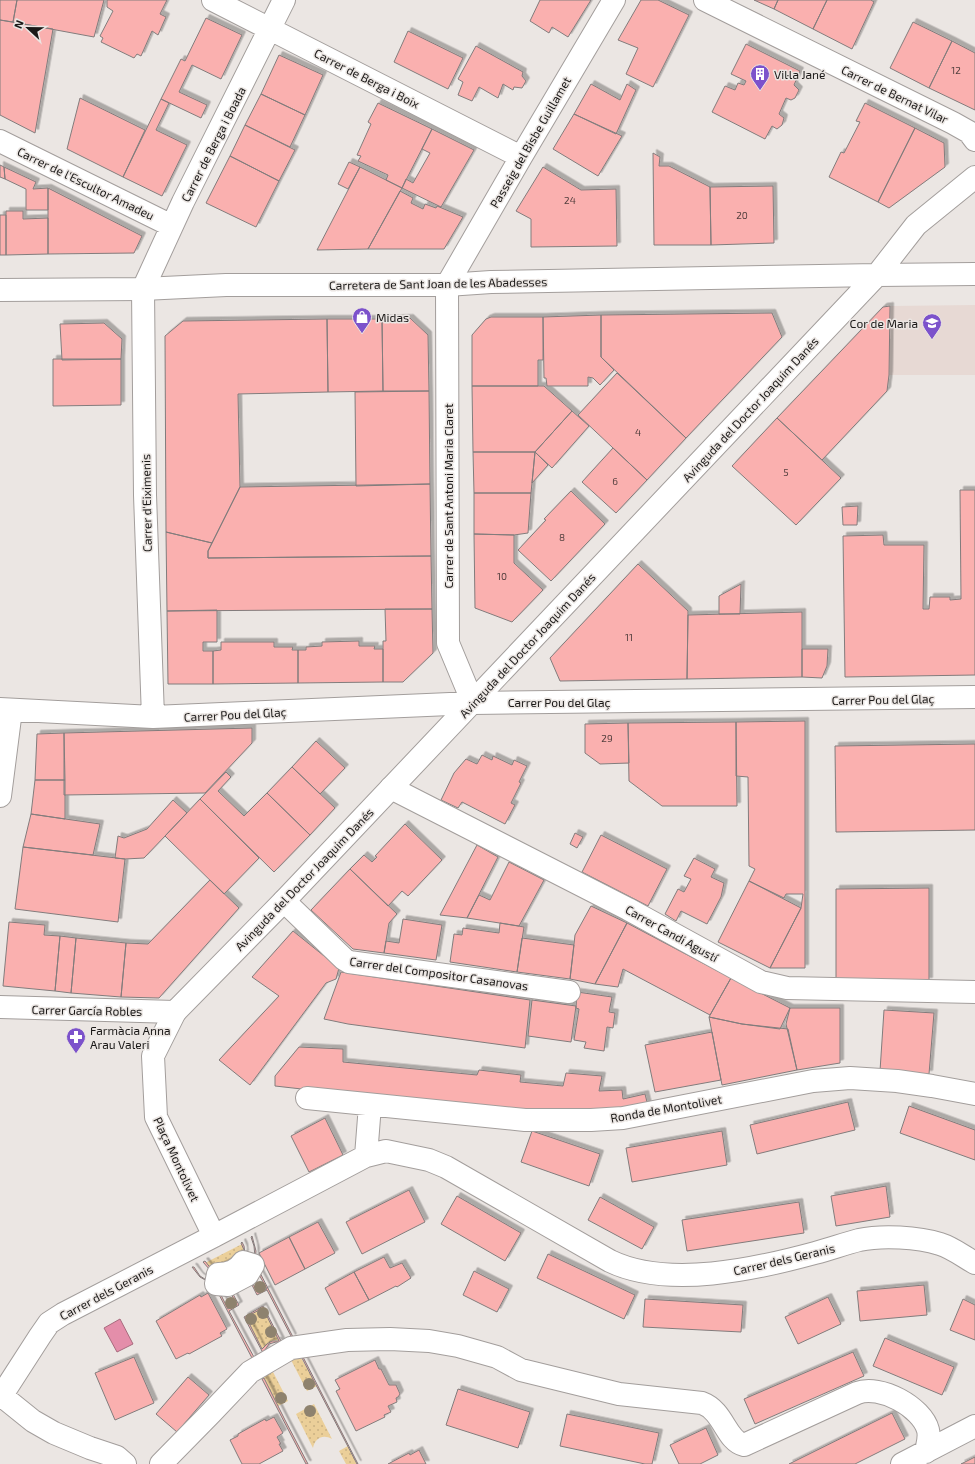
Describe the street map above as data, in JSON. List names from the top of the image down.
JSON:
{
  "streets": {
    "street": [
      "Carrer de Berga i Boix",
      "Carrer de Bernat Vilar",
      "Passeig del Bisbe Guillamet",
      "Carrer de Berga i Boada",
      "Carrer de l'Escultor Amadeu",
      "Carretera de Sant Joan de les Abadesses",
      "Avinguda del Doctor Joaquim Danés",
      "Carrer de Sant Antoni Maria Claret",
      "Carrer d'Eiximenis",
      "Carrer Pou del Glaç",
      "Carrer Candi Agustí",
      "Carrer del Compositor Casanovas",
      "Carrer García Robles",
      "Ronda de Montolivet",
      "Plaça Montolivet",
      "Carrer dels Geranis"
    ]
  },
  "crossings": [
    ["Carrer de Berga i Boix", "Passeig del Bisbe Guillamet"],
    ["Carrer de Berga i Boix", "Carrer de Berga i Boada"],
    ["Passeig del Bisbe Guillamet", "Carretera de Sant Joan de les Abadesses"],
    ["Passeig del Bisbe Guillamet", "Carrer de Sant Antoni Maria Claret"],
    ["Carrer de Berga i Boada", "Carrer de l'Escultor Amadeu"],
    ["Carrer de Berga i Boada", "Carretera de Sant Joan de les Abadesses"],
    ["Carrer de Berga i Boada", "Carrer d'Eiximenis"],
    ["Carretera de Sant Joan de les Abadesses", "Avinguda del Doctor Joaquim Danés"],
    ["Carretera de Sant Joan de les Abadesses", "Carrer de Sant Antoni Maria Claret"],
    ["Carretera de Sant Joan de les Abadesses", "Carrer d'Eiximenis"],
    ["Avinguda del Doctor Joaquim Danés", "Carrer de Sant Antoni Maria Claret"],
    ["Avinguda del Doctor Joaquim Danés", "Carrer Pou del Glaç"],
    ["Avinguda del Doctor Joaquim Danés", "Carrer Candi Agustí"],
    ["Avinguda del Doctor Joaquim Danés", "Carrer del Compositor Casanovas"],
    ["Avinguda del Doctor Joaquim Danés", "Carrer García Robles"],
    ["Avinguda del Doctor Joaquim Danés", "Plaça Montolivet"],
    ["Carrer de Sant Antoni Maria Claret", "Carrer Pou del Glaç"],
    ["Carrer d'Eiximenis", "Carrer Pou del Glaç"],
    ["Carrer García Robles", "Plaça Montolivet"],
    ["Plaça Montolivet", "Carrer dels Geranis"]
  ],
  "places": {
    "building": ["Vil·la Jané"],
    "shop": ["Midas"],
    "school or university": ["Cor de Maria"],
    "pharmacy": ["Farmàcia Anna Arau Valeri"]
  },
  "house_numbers": [
    "12",
    "24",
    "20",
    "4",
    "5",
    "6",
    "8",
    "10",
    "11",
    "29"
  ],
  "north": "left"
}
